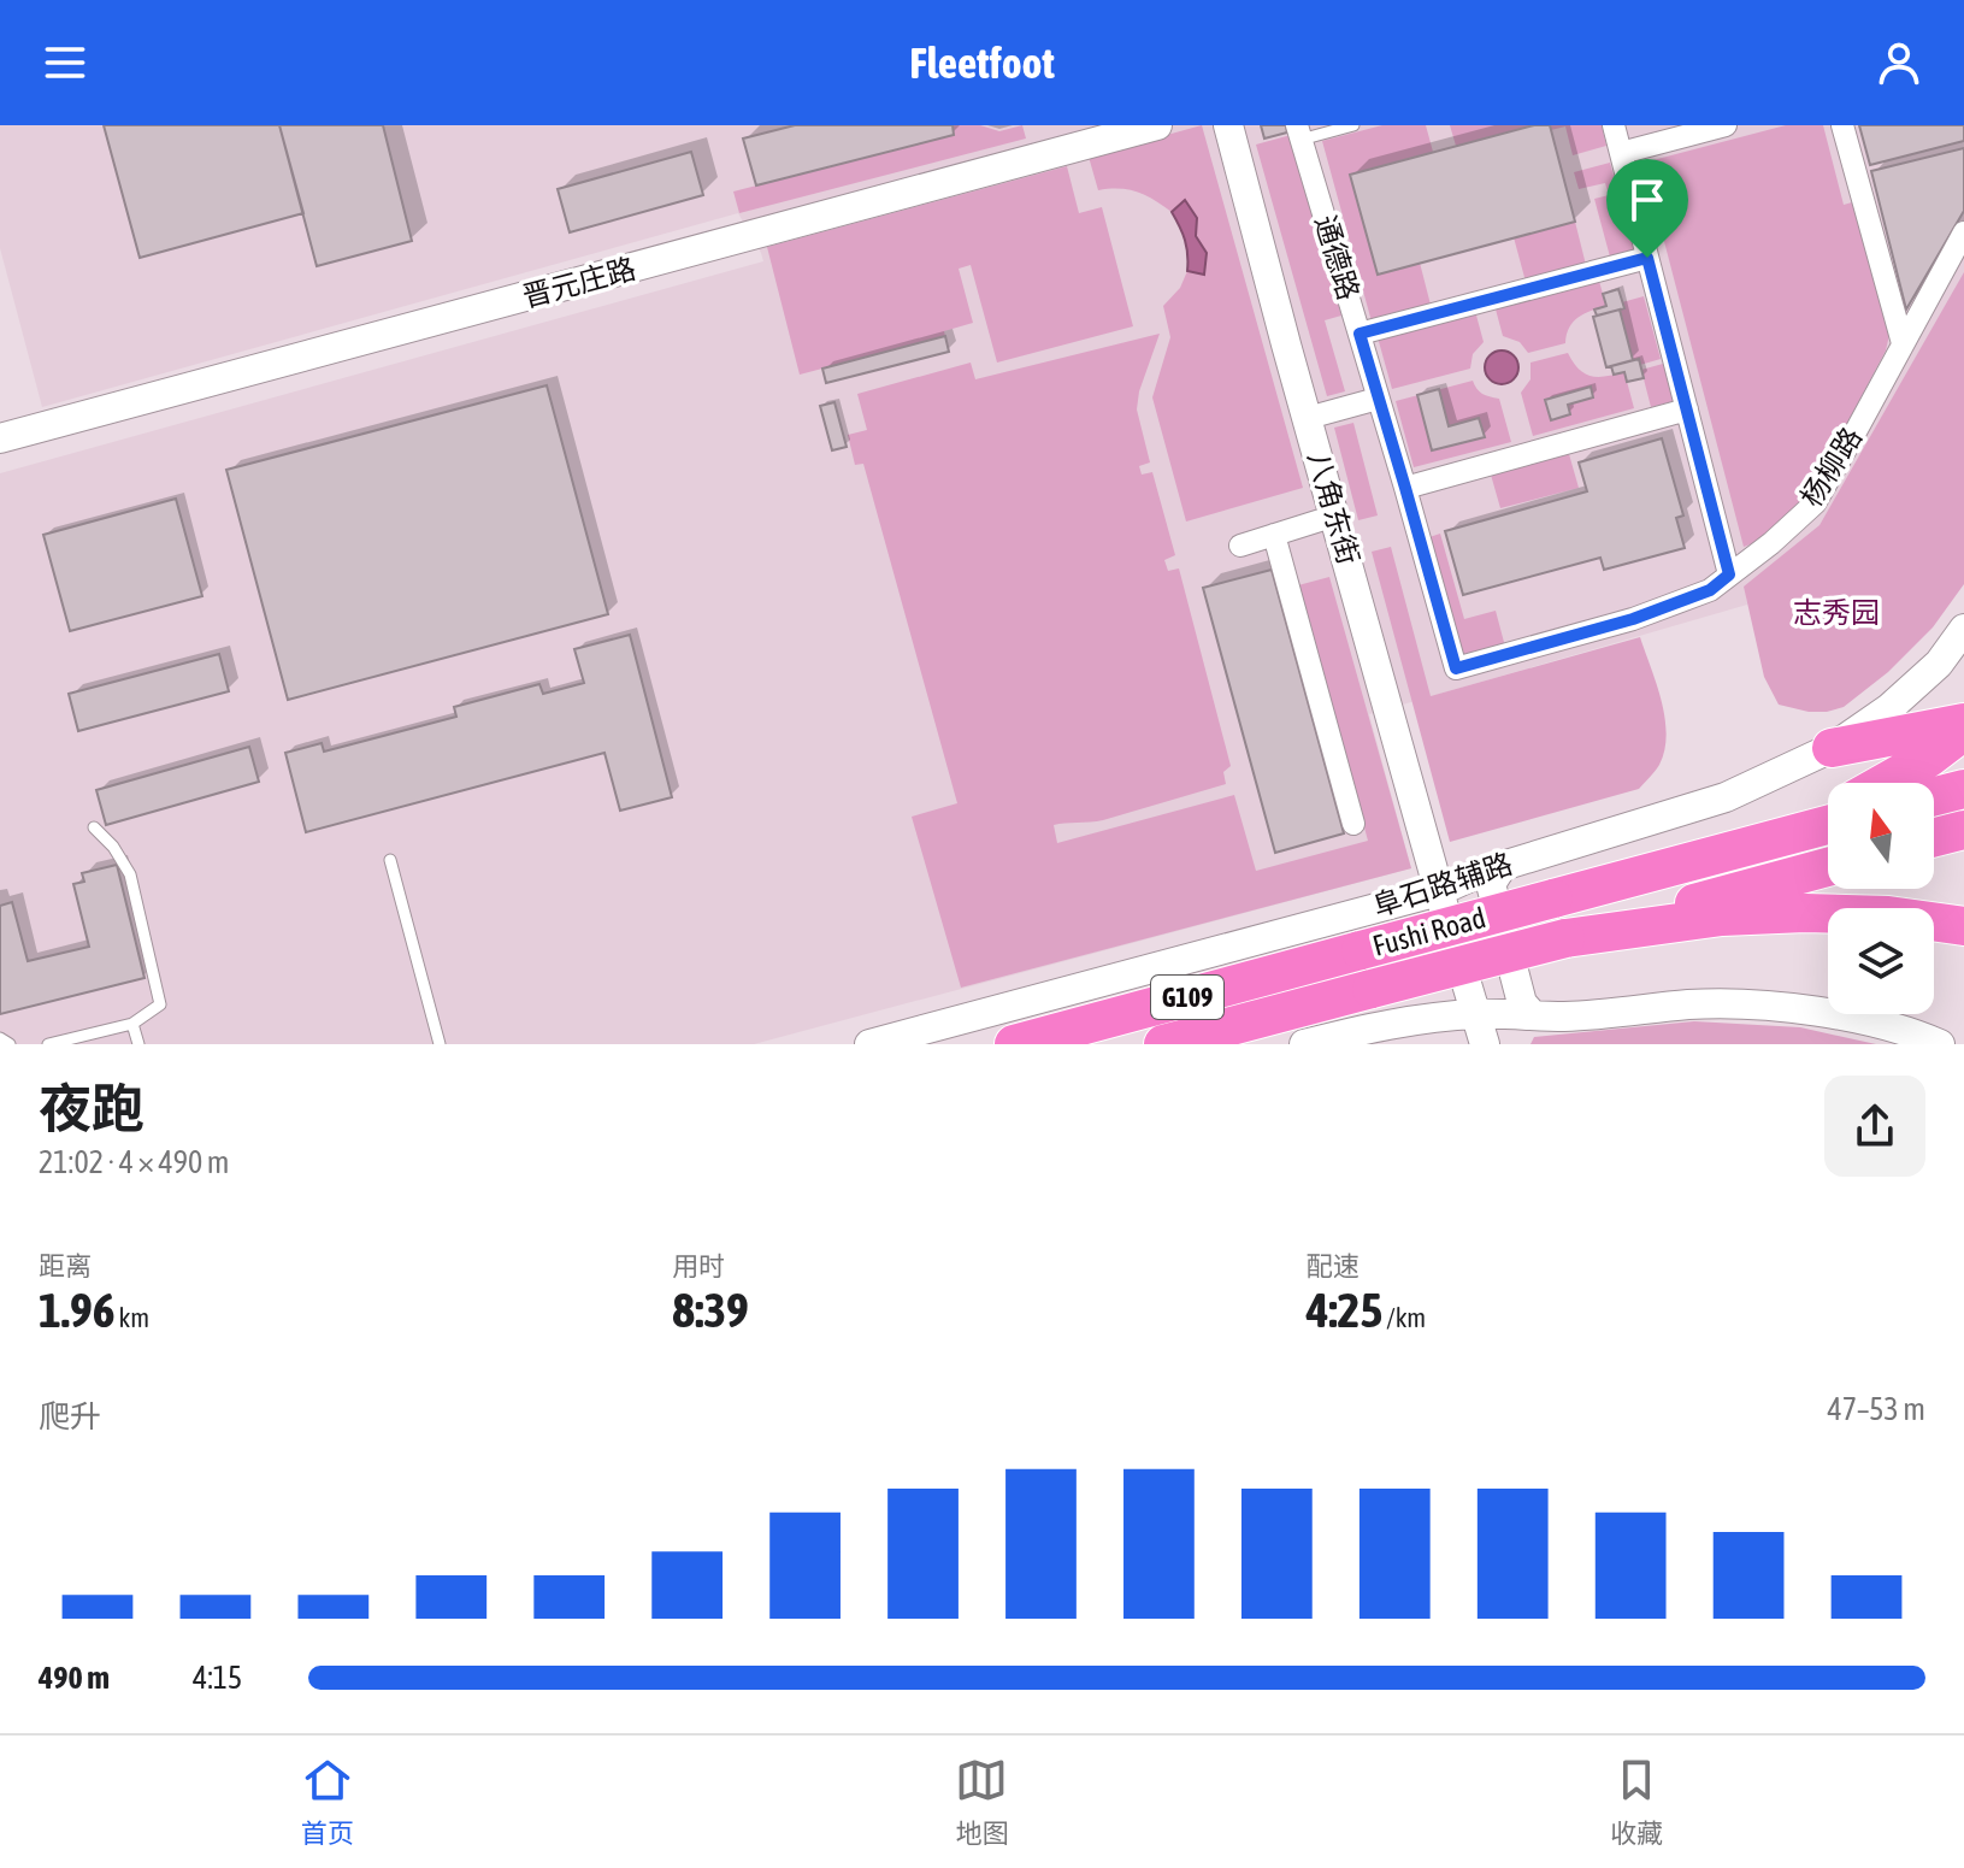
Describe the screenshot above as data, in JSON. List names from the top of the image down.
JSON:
{
  "streets": {
    "highway": ["Fushi Road", "G109"],
    "street": [
      "通德路",
      "晋元庄路",
      "杨柳路",
      "八角东街",
      "阜石路辅路"
    ]
  },
  "crossings": [
    ["通德路", "杨柳路"],
    ["八角东街", "阜石路辅路"],
    ["阜石路辅路", "Fushi Road"]
  ],
  "parks": ["志秀园"],
  "north": "top",
  "page": {
    "header": "Fleetfoot",
    "heading": ["夜跑", "21:02 · 4 × 490 m"],
    "stats": [
      ["距离", "1.96 km"],
      ["用时", "8:39"],
      ["配速", "4:25 /km"]
    ],
    "chart": ["爬升", "47–53 m"],
    "list": [
      {
        "name": "490 m",
        "note": "4:15"
      }
    ],
    "tabs": ["首页", "地图", "收藏"]
  }
}
